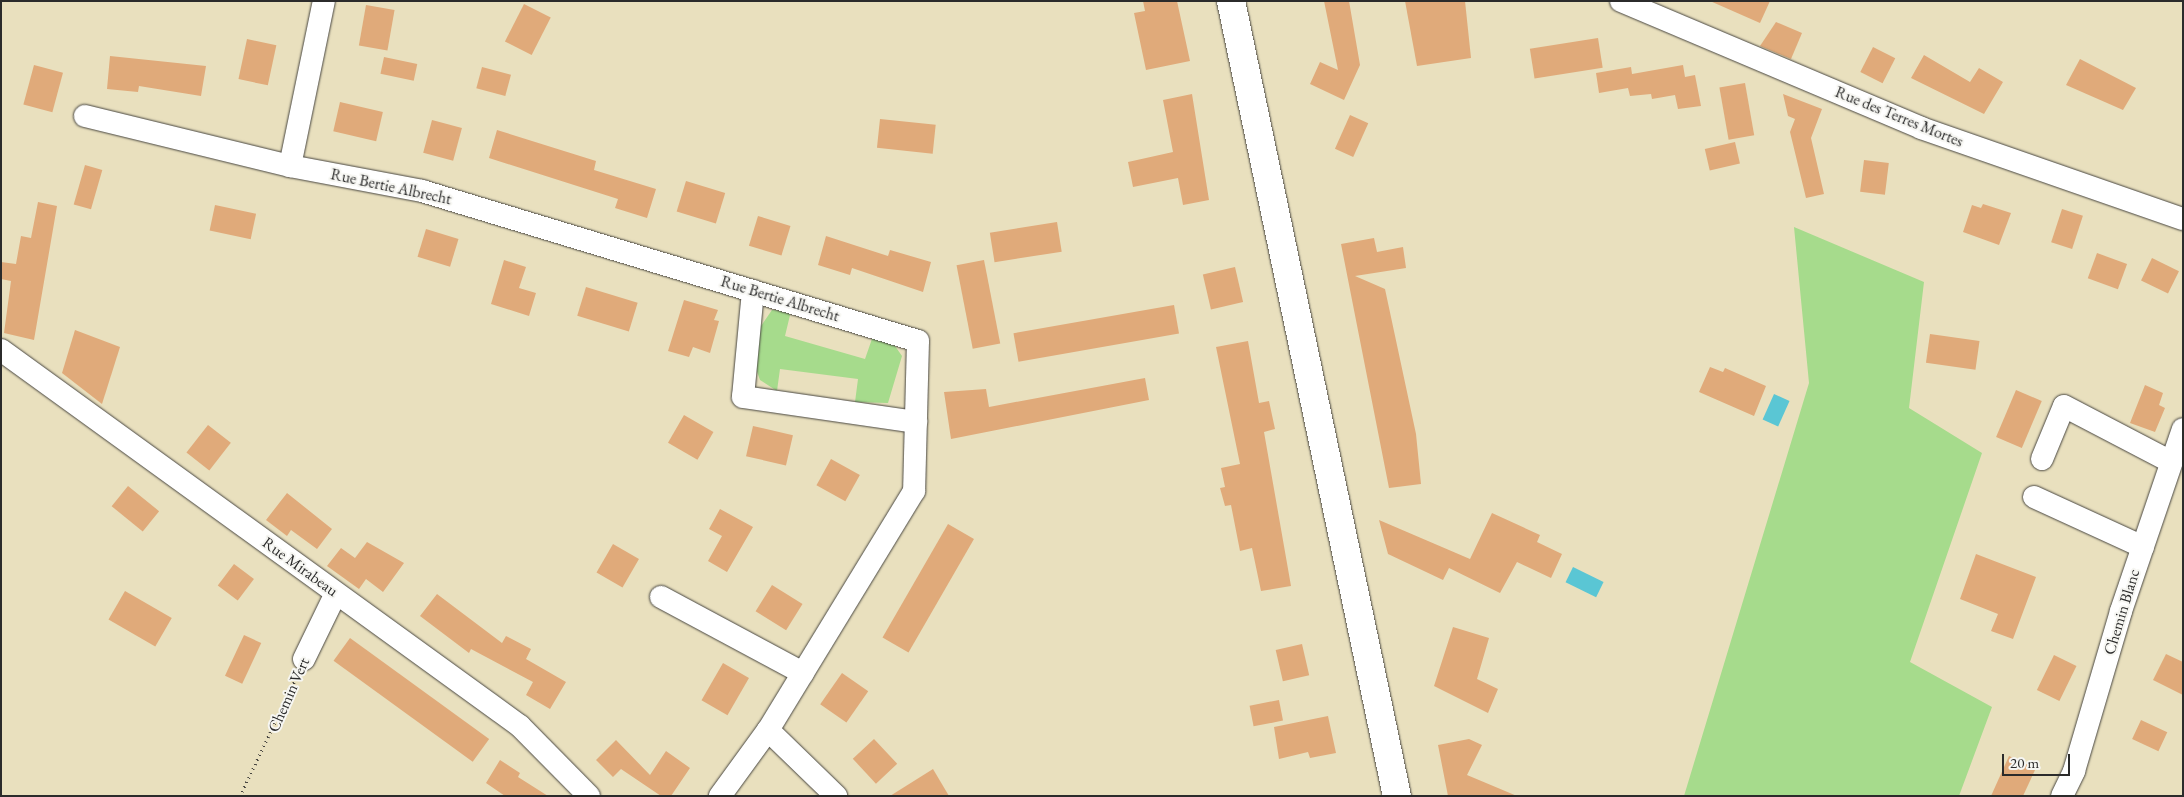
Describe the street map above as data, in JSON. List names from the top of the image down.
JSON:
{
  "streets": {
    "street": [
      "Rue des Terres Mortes",
      "Rue Bertie Albrecht",
      "Rue Mirabeau",
      "Chemin Blanc",
      "Chemin Vert"
    ]
  },
  "crossings": [
    ["Rue Mirabeau", "Chemin Vert"]
  ],
  "scale_bar": "20 m"
}
